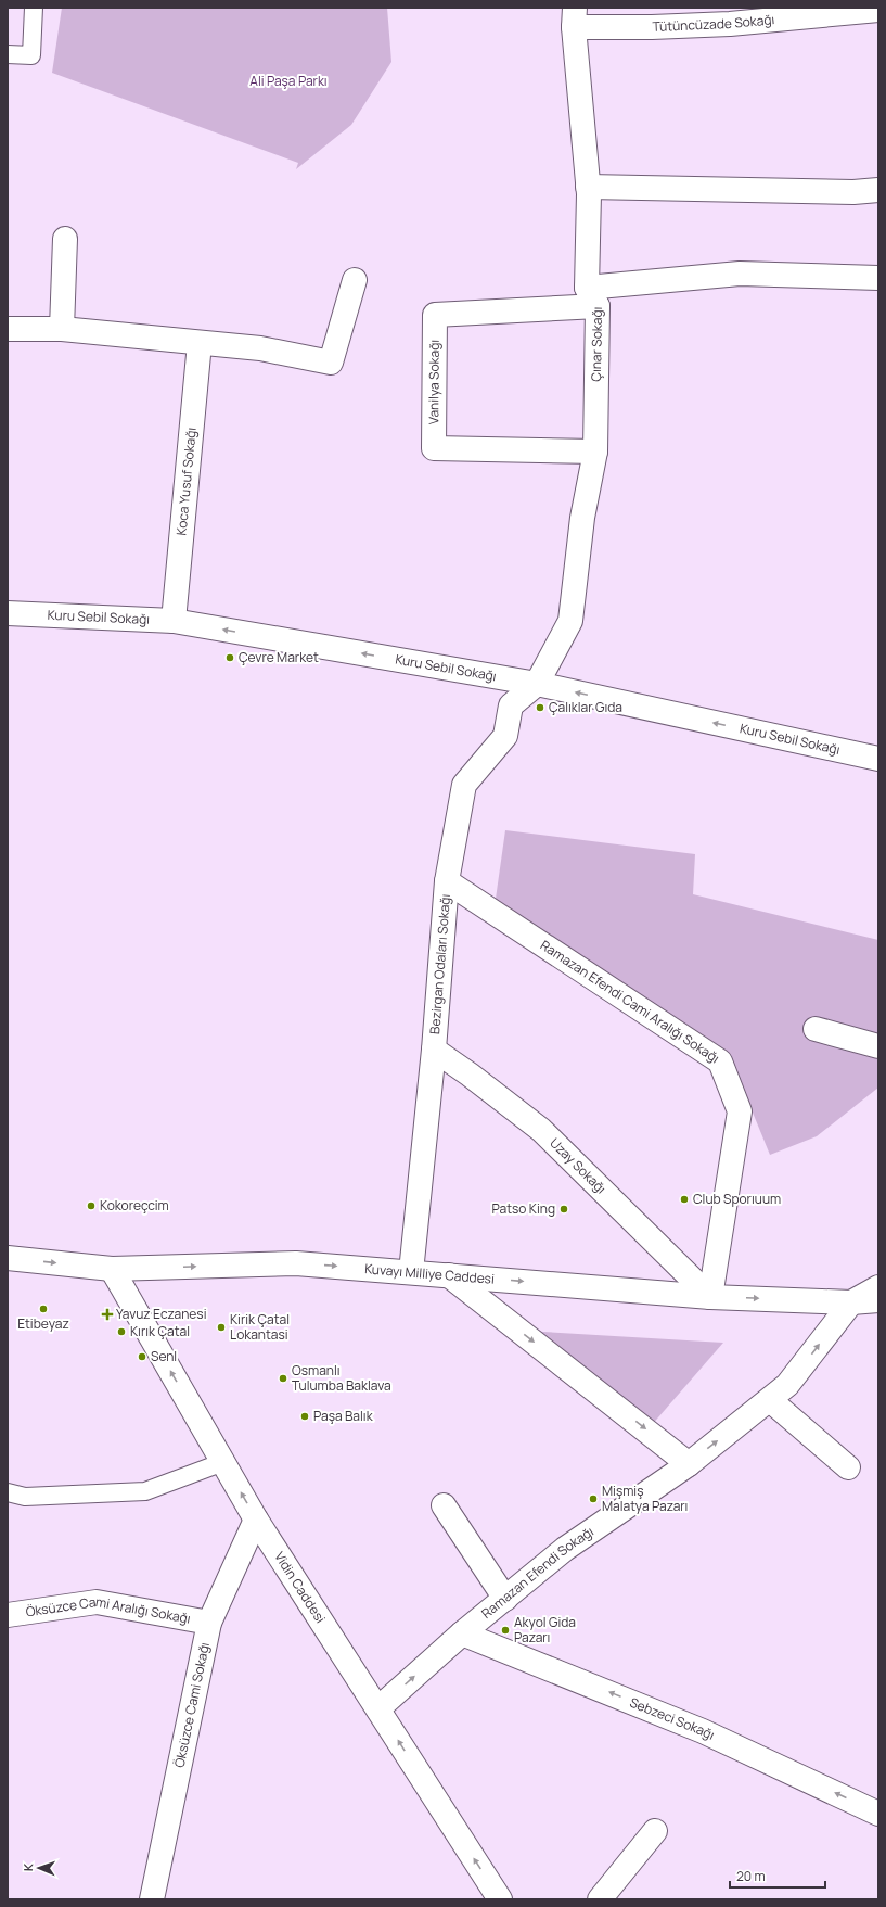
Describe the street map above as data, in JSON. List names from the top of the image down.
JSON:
{
  "streets": {
    "street": [
      "Tütüncüzade Sokağı",
      "Çınar Sokağı",
      "Vanilya Sokağı",
      "Koca Yusuf Sokağı",
      "Kuru Sebil Sokağı",
      "Bezirgan Odaları Sokağı",
      "Ramazan Efendi Cami Aralığı Sokağı",
      "Uzay Sokağı",
      "Kuvayı Milliye Caddesi",
      "Ramazan Efendi Sokağı",
      "Vidin Caddesi",
      "Öksüzce Cami Aralığı Sokağı",
      "Öksüzce Cami Sokağı",
      "Sebzeci Sokağı"
    ]
  },
  "crossings": [
    ["Çınar Sokağı", "Vanilya Sokağı"],
    ["Çınar Sokağı", "Kuru Sebil Sokağı"],
    ["Çınar Sokağı", "Bezirgan Odaları Sokağı"],
    ["Koca Yusuf Sokağı", "Kuru Sebil Sokağı"],
    ["Kuru Sebil Sokağı", "Bezirgan Odaları Sokağı"],
    ["Bezirgan Odaları Sokağı", "Ramazan Efendi Cami Aralığı Sokağı"],
    ["Bezirgan Odaları Sokağı", "Uzay Sokağı"],
    ["Bezirgan Odaları Sokağı", "Kuvayı Milliye Caddesi"],
    ["Ramazan Efendi Cami Aralığı Sokağı", "Uzay Sokağı"],
    ["Ramazan Efendi Cami Aralığı Sokağı", "Kuvayı Milliye Caddesi"],
    ["Uzay Sokağı", "Kuvayı Milliye Caddesi"],
    ["Kuvayı Milliye Caddesi", "Ramazan Efendi Sokağı"],
    ["Kuvayı Milliye Caddesi", "Vidin Caddesi"],
    ["Ramazan Efendi Sokağı", "Vidin Caddesi"],
    ["Ramazan Efendi Sokağı", "Sebzeci Sokağı"],
    ["Vidin Caddesi", "Öksüzce Cami Sokağı"],
    ["Öksüzce Cami Aralığı Sokağı", "Öksüzce Cami Sokağı"]
  ],
  "one_way": [
    "Kuru Sebil Sokağı",
    "Kuvayı Milliye Caddesi",
    "Ramazan Efendi Sokağı",
    "Vidin Caddesi",
    "Sebzeci Sokağı"
  ],
  "parks": ["Ali Paşa Parkı"],
  "places": {
    "other": [
      "Çevre Market",
      "Çalıklar Gıda",
      "Club Sporıuum",
      "Kokoreçcim",
      "Patso King",
      "Etibeyaz",
      "Kirik Çatal Lokantasi",
      "Kırık Çatal",
      "Senl",
      "Osmanlı Tulumba Baklava",
      "Paşa Balık",
      "Mişmiş Malatya Pazarı",
      "Akyol Gida Pazarı"
    ],
    "health": ["Yavuz Eczanesi"]
  },
  "scale_bar": "20 m",
  "north": "left"
}
